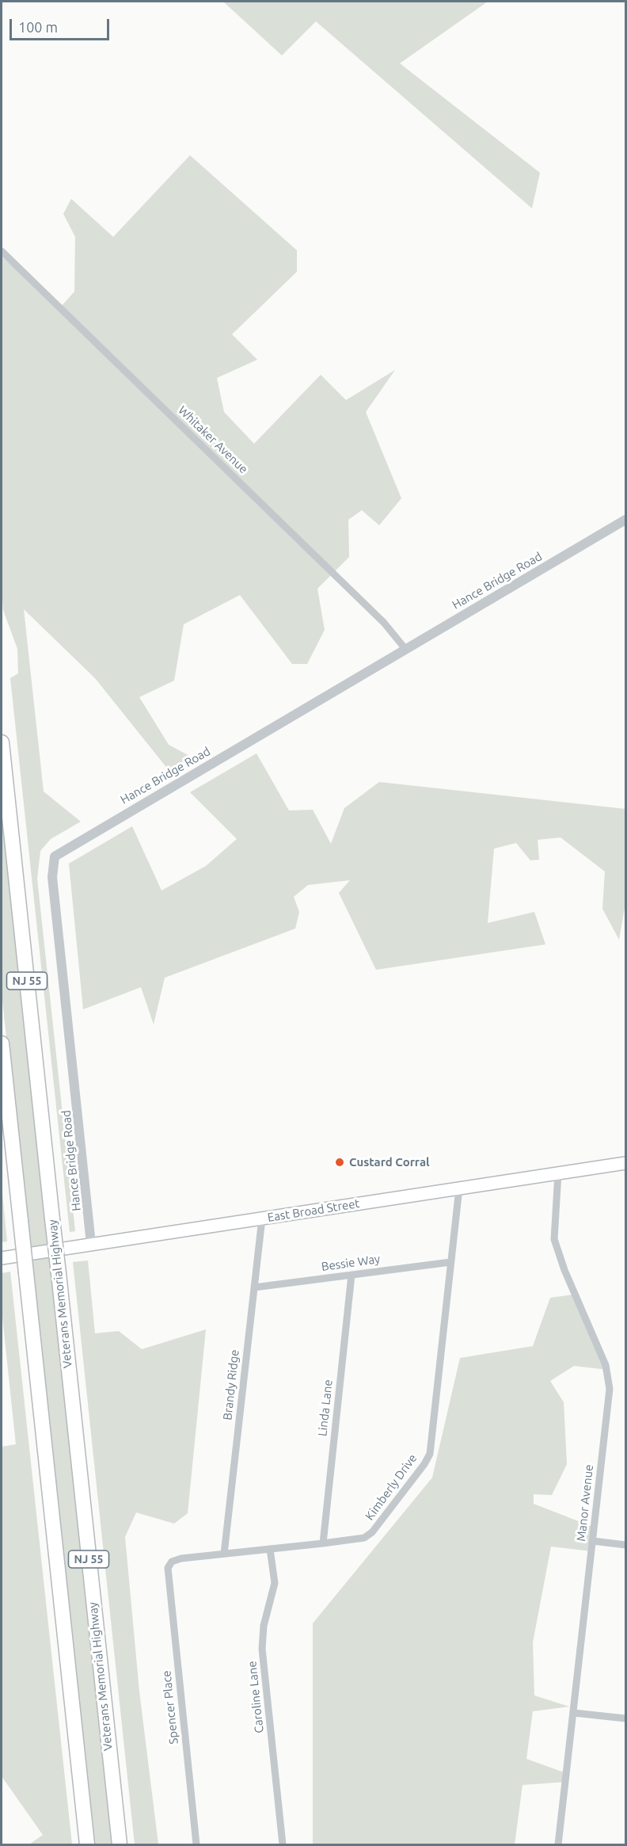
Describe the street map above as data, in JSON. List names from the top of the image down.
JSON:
{
  "streets": {
    "highway": ["NJ 55", "Veterans Memorial Highway"],
    "main road": ["East Broad Street"],
    "street": [
      "Whitaker Avenue",
      "Hance Bridge Road",
      "Bessie Way",
      "Brandy Ridge",
      "Linda Lane",
      "Kimberly Drive",
      "Manor Avenue",
      "Caroline Lane",
      "Spencer Place"
    ]
  },
  "crossings": [
    ["Whitaker Avenue", "Hance Bridge Road"],
    ["Hance Bridge Road", "East Broad Street"],
    ["East Broad Street", "Brandy Ridge"],
    ["East Broad Street", "Kimberly Drive"],
    ["East Broad Street", "Manor Avenue"],
    ["Bessie Way", "Brandy Ridge"],
    ["Bessie Way", "Linda Lane"],
    ["Bessie Way", "Kimberly Drive"],
    ["Brandy Ridge", "Kimberly Drive"],
    ["Linda Lane", "Kimberly Drive"],
    ["Kimberly Drive", "Caroline Lane"],
    ["Kimberly Drive", "Spencer Place"]
  ],
  "places": ["Custard Corral"],
  "scale_bar": "100 m"
}
